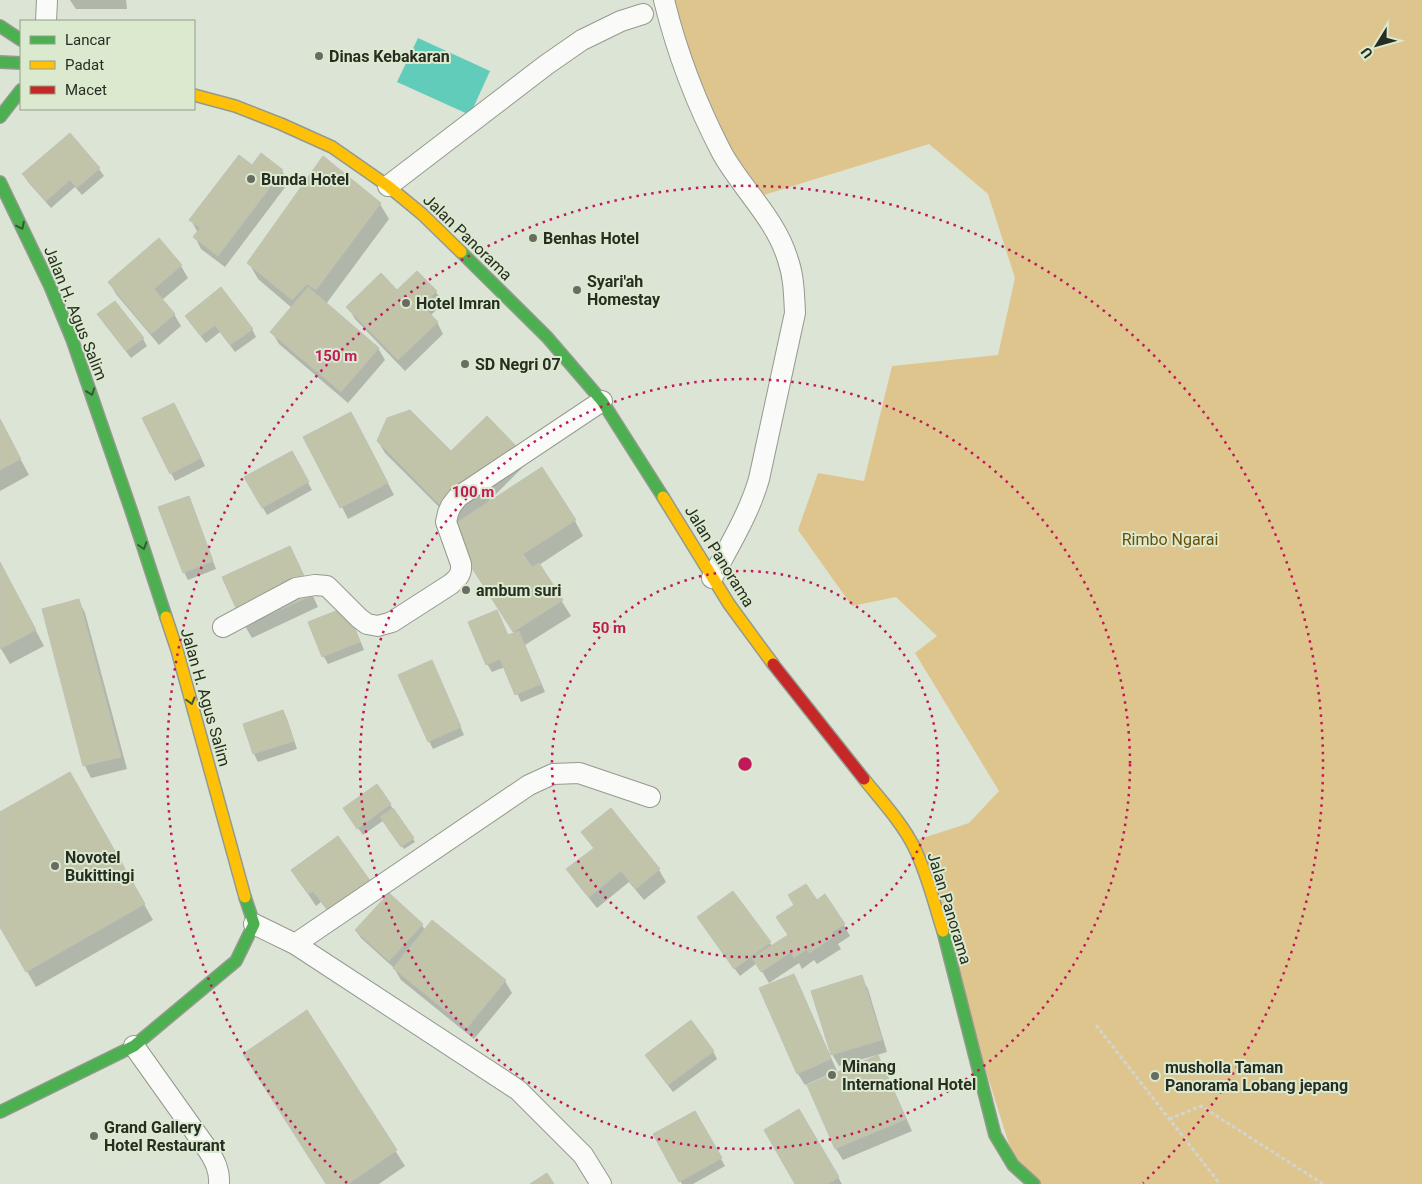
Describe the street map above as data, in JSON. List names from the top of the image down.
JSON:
{
  "streets": {
    "main road": ["Jalan Panorama", "Jalan H. Agus Salim"]
  },
  "one_way": ["Jalan H. Agus Salim"],
  "parks": ["Rimbo Ngarai"],
  "places": [
    "Dinas Kebakaran",
    "Bunda Hotel",
    "Benhas Hotel",
    "Syari'ah Homestay",
    "Hotel Imran",
    "SD Negri 07",
    "ambum suri",
    "Novotel Bukittingi",
    "Minang International Hotel",
    "musholla Taman Panorama Lobang jepang",
    "Grand Gallery Hotel Restaurant"
  ],
  "legend": ["Lancar", "Padat", "Macet"],
  "north": "bottom left",
  "rings": ["150 m", "100 m", "50 m"]
}
